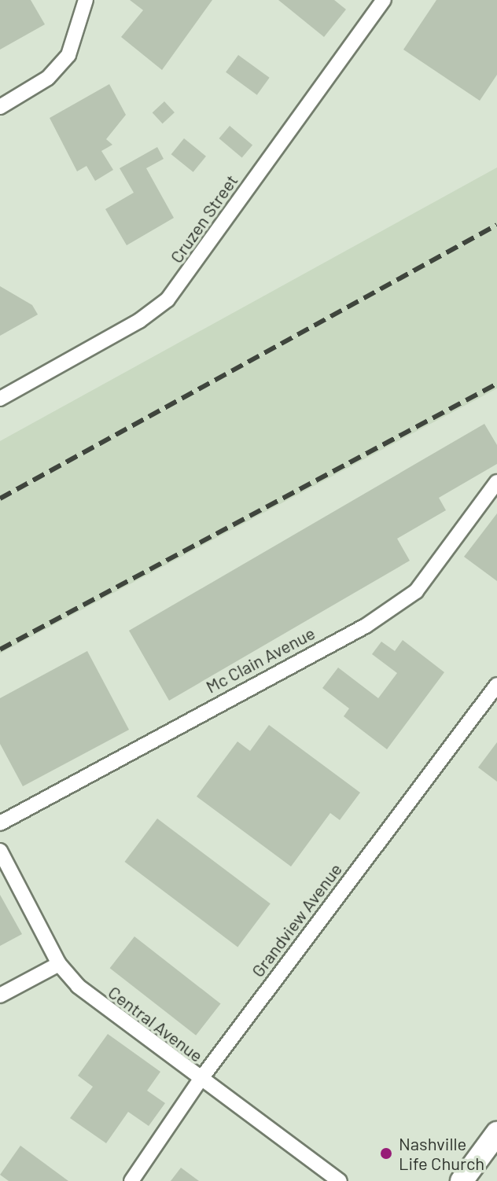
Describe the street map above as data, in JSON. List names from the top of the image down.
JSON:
{
  "streets": {
    "street": [
      "Cruzen Street",
      "Mc Clain Avenue",
      "Grandview Avenue",
      "Central Avenue"
    ]
  },
  "crossings": [
    ["Grandview Avenue", "Central Avenue"]
  ],
  "places": ["Nashville Life Church"]
}
